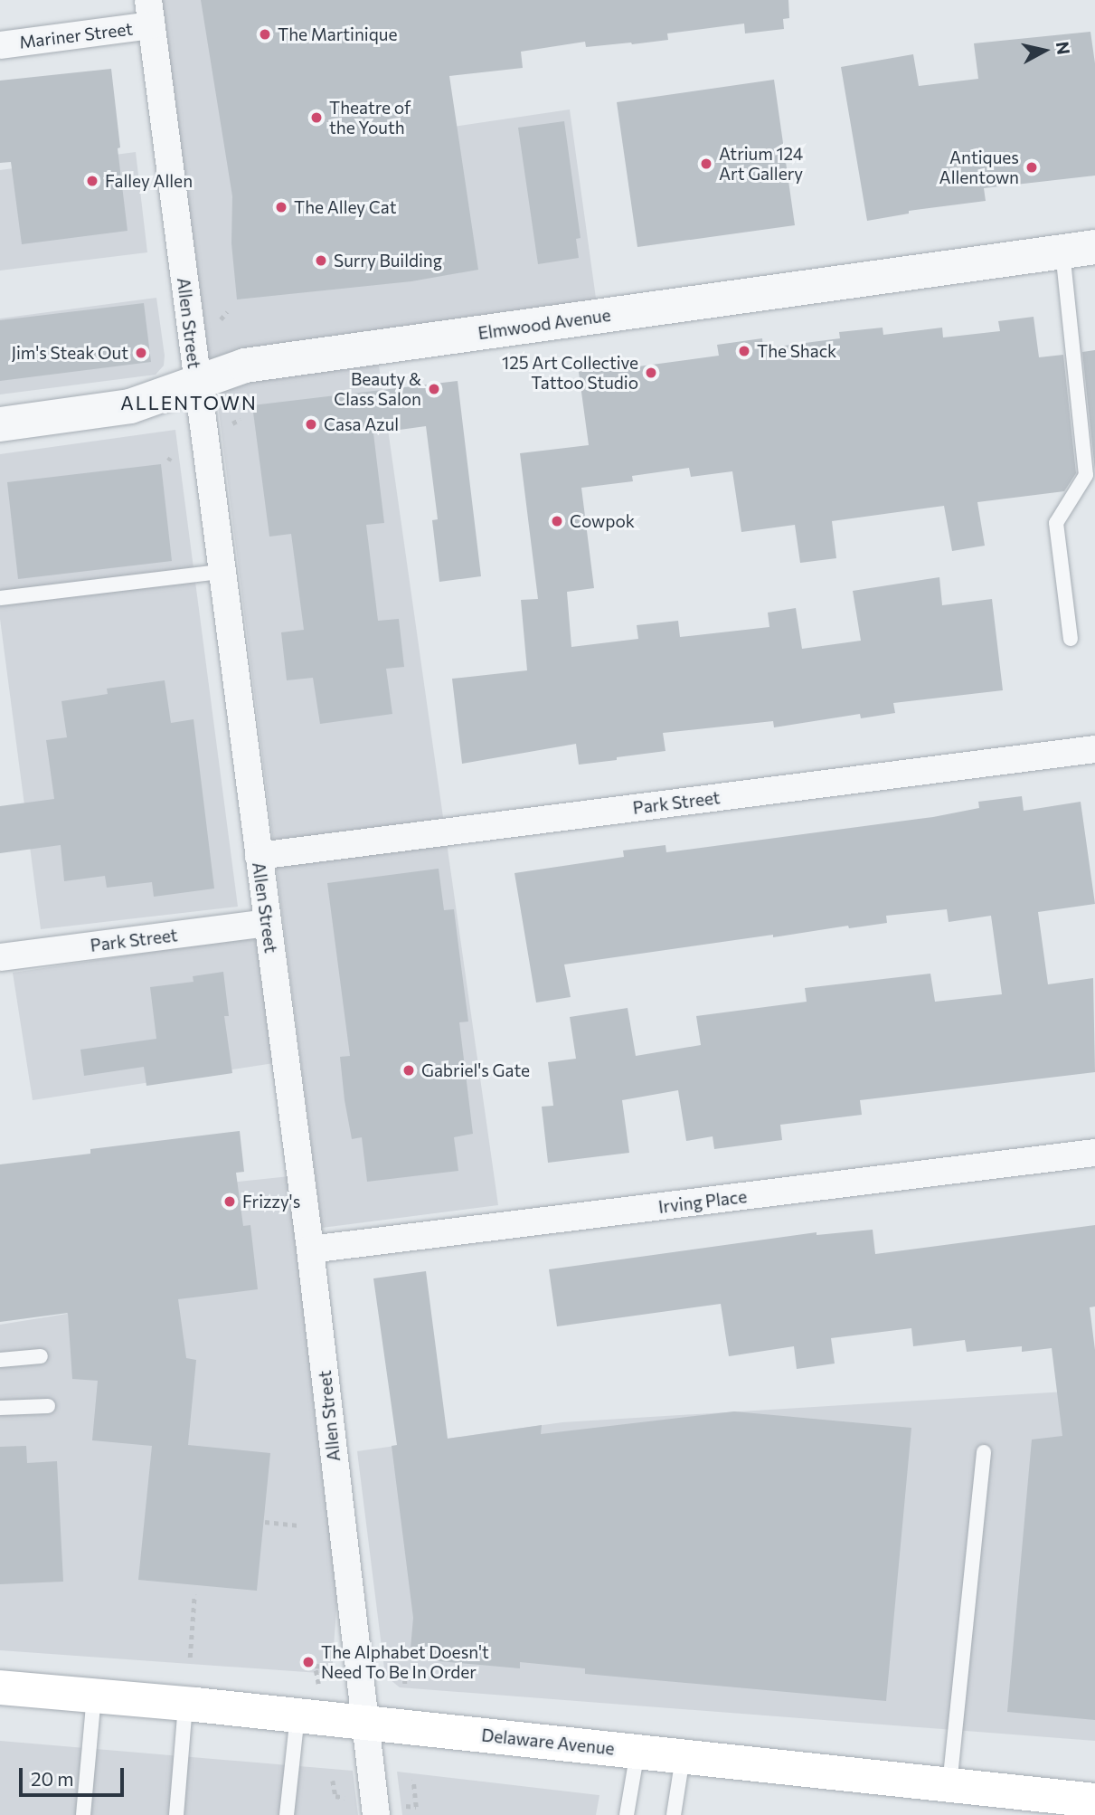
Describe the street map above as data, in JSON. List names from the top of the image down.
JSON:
{
  "streets": {
    "main road": ["Delaware Avenue"],
    "street": [
      "Mariner Street",
      "Allen Street",
      "Elmwood Avenue",
      "Park Street",
      "Irving Place"
    ]
  },
  "crossings": [
    ["Mariner Street", "Allen Street"],
    ["Allen Street", "Elmwood Avenue"],
    ["Allen Street", "Park Street"],
    ["Allen Street", "Irving Place"],
    ["Allen Street", "Delaware Avenue"]
  ],
  "districts": ["ALLENTOWN"],
  "places": [
    "The Martinique",
    "Theatre of the Youth",
    "Atrium 124 Art Gallery",
    "Antiques Allentown",
    "Falley Allen",
    "The Alley Cat",
    "Surry Building",
    "The Shack",
    "Jim's Steak Out",
    "125 Art Collective Tattoo Studio",
    "Beauty & Class Salon",
    "Casa Azul",
    "Cowpok",
    "Gabriel's Gate",
    "Frizzy's",
    "The Alphabet Doesn't Need To Be In Order"
  ],
  "scale_bar": "20 m",
  "north": "right"
}
